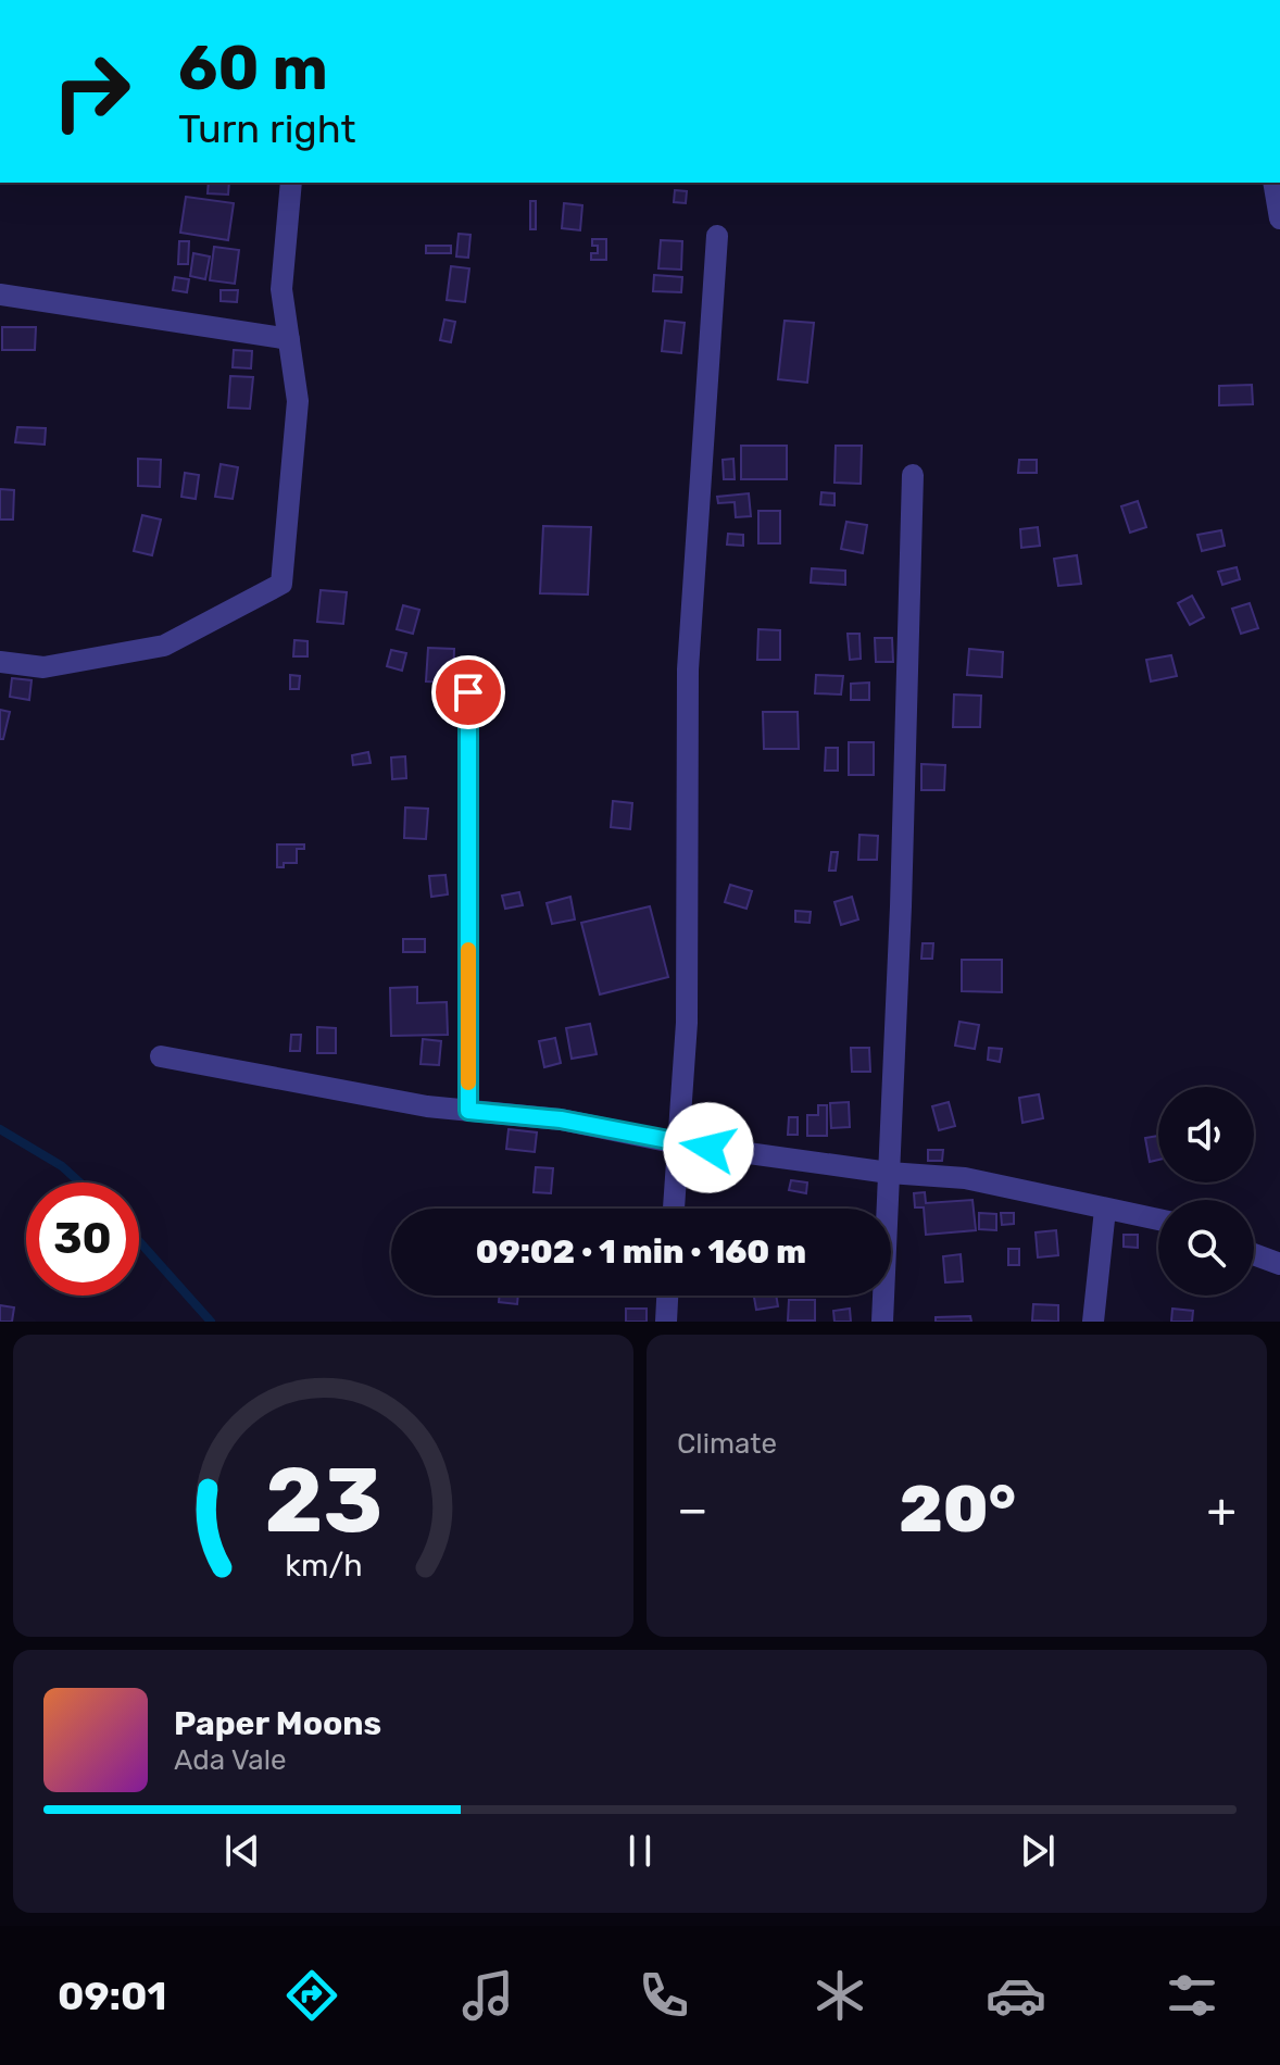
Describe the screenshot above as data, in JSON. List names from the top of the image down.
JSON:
{
  "page": {
    "turn": ["60 m", "Turn right"],
    "limit": "30",
    "trip": "09:02 · 1 min · 160 m",
    "tile": "Climate",
    "heat": ["−", "20°", "+"],
    "song": ["Paper Moons", "Ada Vale"],
    "tabs": "09:01",
    "gauge": ["23", "km/h"]
  }
}
